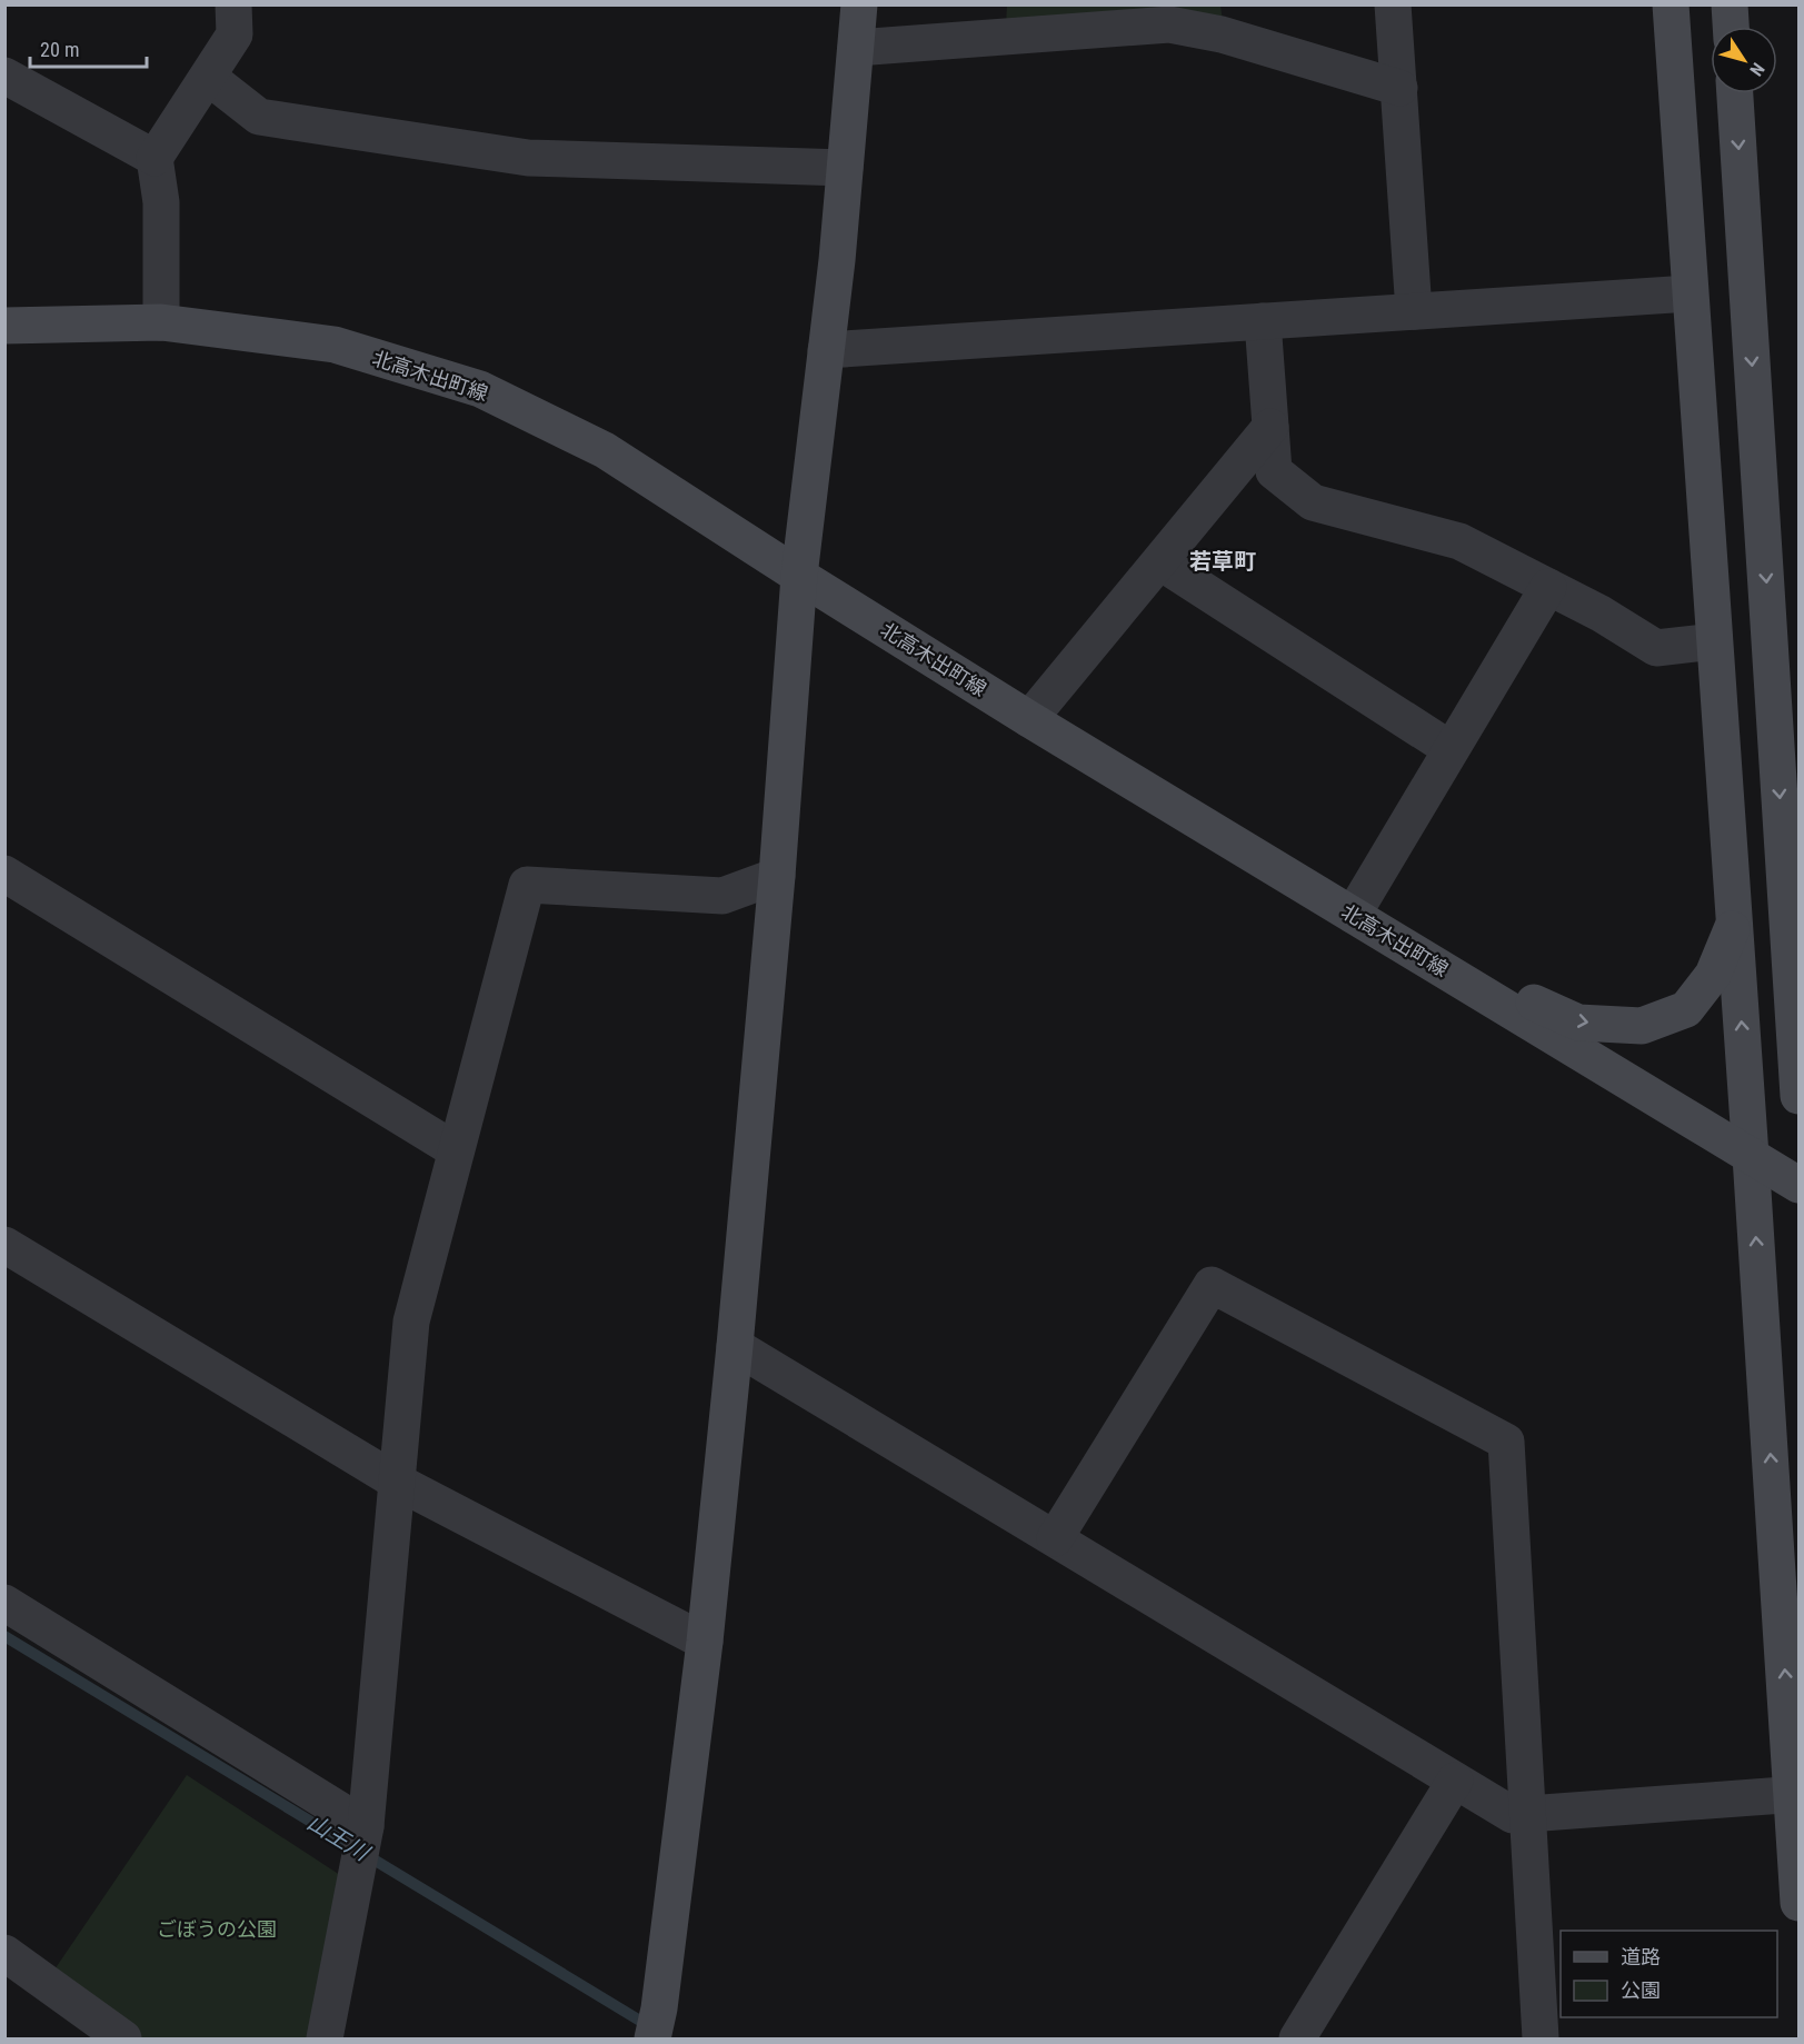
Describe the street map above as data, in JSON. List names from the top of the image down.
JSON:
{
  "streets": {
    "street": ["北高木出町線"]
  },
  "districts": ["若草町"],
  "water": ["山王川"],
  "parks": ["ごぼうの公園"],
  "legend": ["道路", "公園"],
  "scale_bar": "20 m",
  "north": "bottom right"
}
